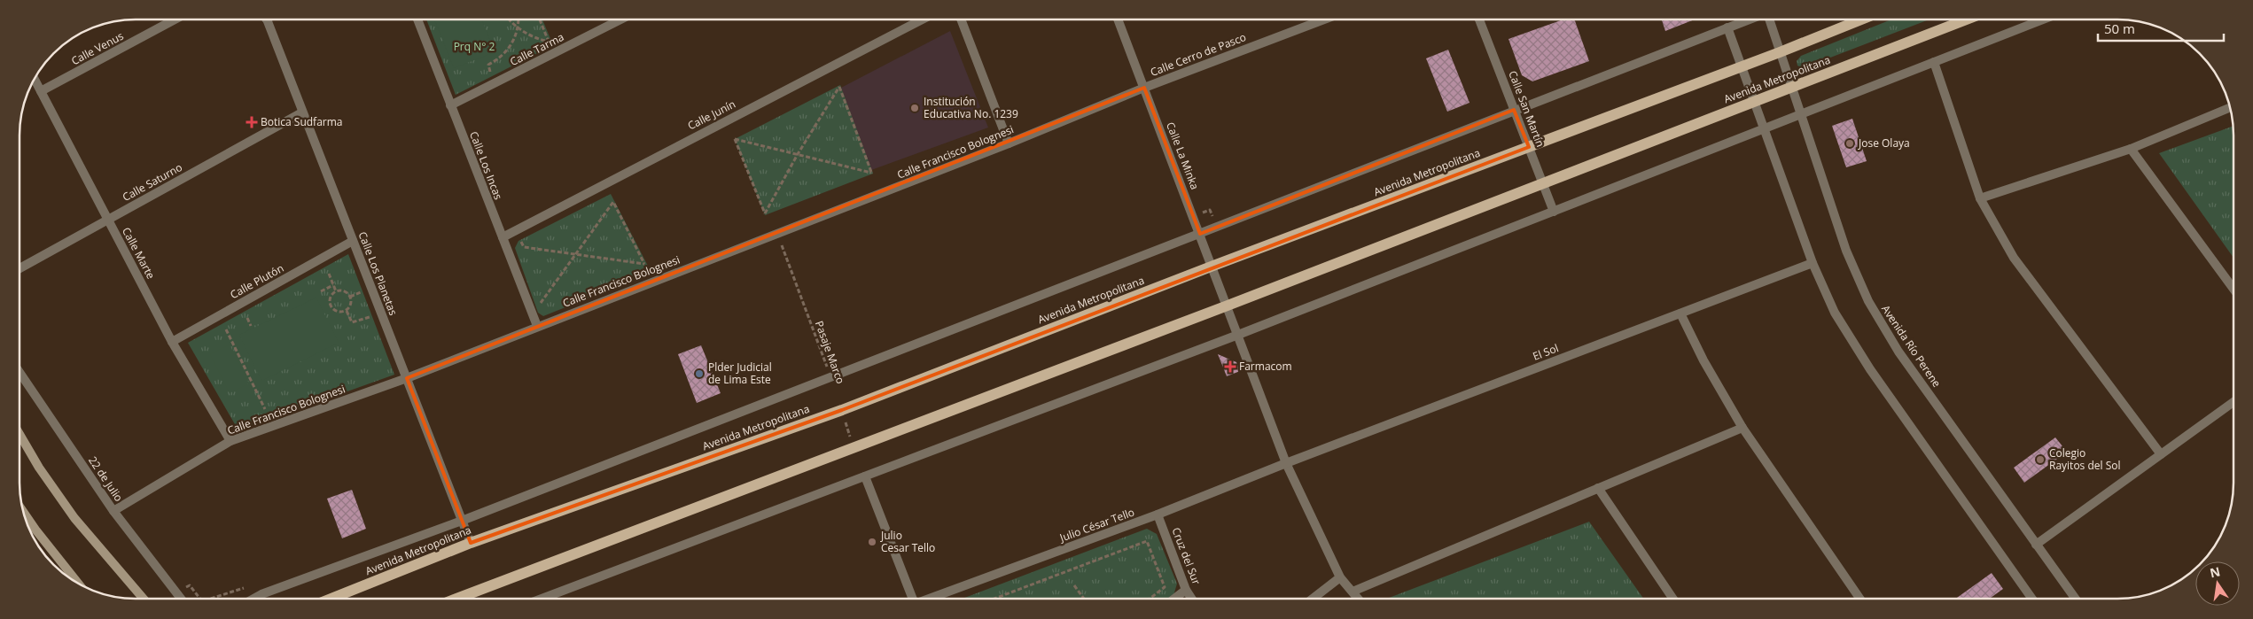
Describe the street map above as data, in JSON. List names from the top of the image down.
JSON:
{
  "streets": {
    "main road": ["Avenida Metropolitana"],
    "street": [
      "Calle Venus",
      "Calle Tarma",
      "Calle Cerro de Pasco",
      "Calle San Martín",
      "Calle Junín",
      "Calle Francisco Bolognesi",
      "Calle La Minka",
      "Calle Los Incas",
      "Calle Saturno",
      "Calle Marte",
      "Calle Los Planetas",
      "Calle Plutón",
      "Avenida Río Perene",
      "El Sol",
      "22 de Julio",
      "Julio César Tello",
      "Cruz del Sur"
    ],
    "path": ["Pasaje Marco"]
  },
  "crossings": [
    ["Calle Venus", "Calle Marte"],
    ["Calle Tarma", "Calle Los Incas"],
    ["Calle Cerro de Pasco", "Calle Francisco Bolognesi"],
    ["Calle Cerro de Pasco", "Calle La Minka"],
    ["Avenida Metropolitana", "Calle San Martín"],
    ["Avenida Metropolitana", "Calle La Minka"],
    ["Avenida Metropolitana", "Calle Los Planetas"],
    ["Avenida Metropolitana", "Avenida Río Perene"],
    ["Avenida Metropolitana", "Pasaje Marco"],
    ["Calle Junín", "Calle Los Incas"],
    ["Calle Francisco Bolognesi", "Calle La Minka"],
    ["Calle Francisco Bolognesi", "Calle Los Incas"],
    ["Calle Francisco Bolognesi", "Calle Marte"],
    ["Calle Francisco Bolognesi", "Calle Los Planetas"],
    ["Calle Francisco Bolognesi", "Pasaje Marco"],
    ["Calle Francisco Bolognesi", "22 de Julio"],
    ["Calle La Minka", "El Sol"],
    ["Calle La Minka", "Julio César Tello"],
    ["Calle Saturno", "Calle Marte"],
    ["Calle Saturno", "Calle Los Planetas"],
    ["Calle Marte", "Calle Plutón"],
    ["Calle Los Planetas", "Calle Plutón"],
    ["El Sol", "Julio César Tello"],
    ["Julio César Tello", "Cruz del Sur"]
  ],
  "parks": ["Prq N° 2"],
  "places": {
    "other": [
      "Institución Educativa No. 1239",
      "Jose Olaya",
      "Plder Judicial de Lima Este",
      "Colegio Rayitos del Sol",
      "Julio Cesar Tello"
    ],
    "health": ["Botica Sudfarma", "Farmacom"]
  },
  "scale_bar": "50 m",
  "north": "top"
}
